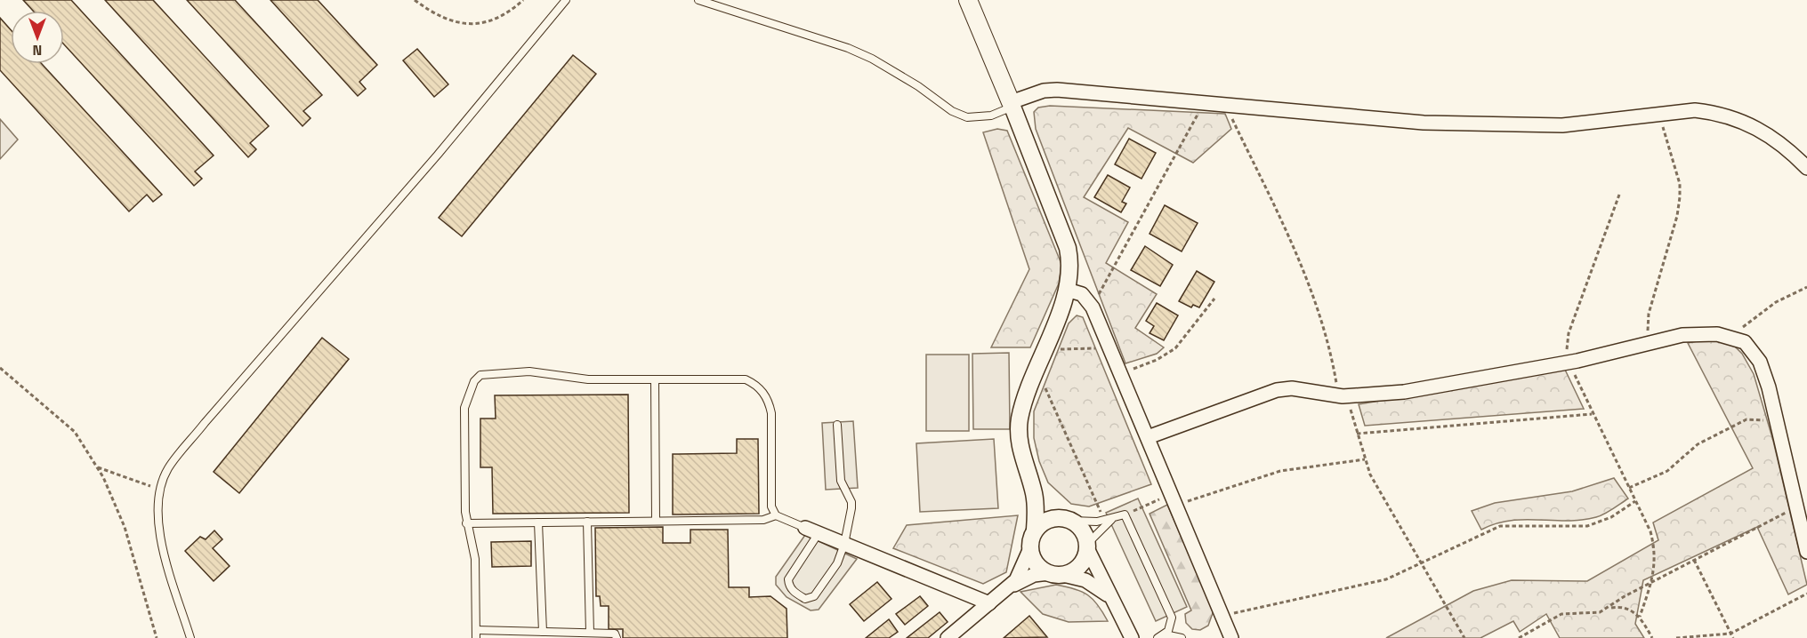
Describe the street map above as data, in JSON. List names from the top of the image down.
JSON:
{
  "north": "bottom"
}
